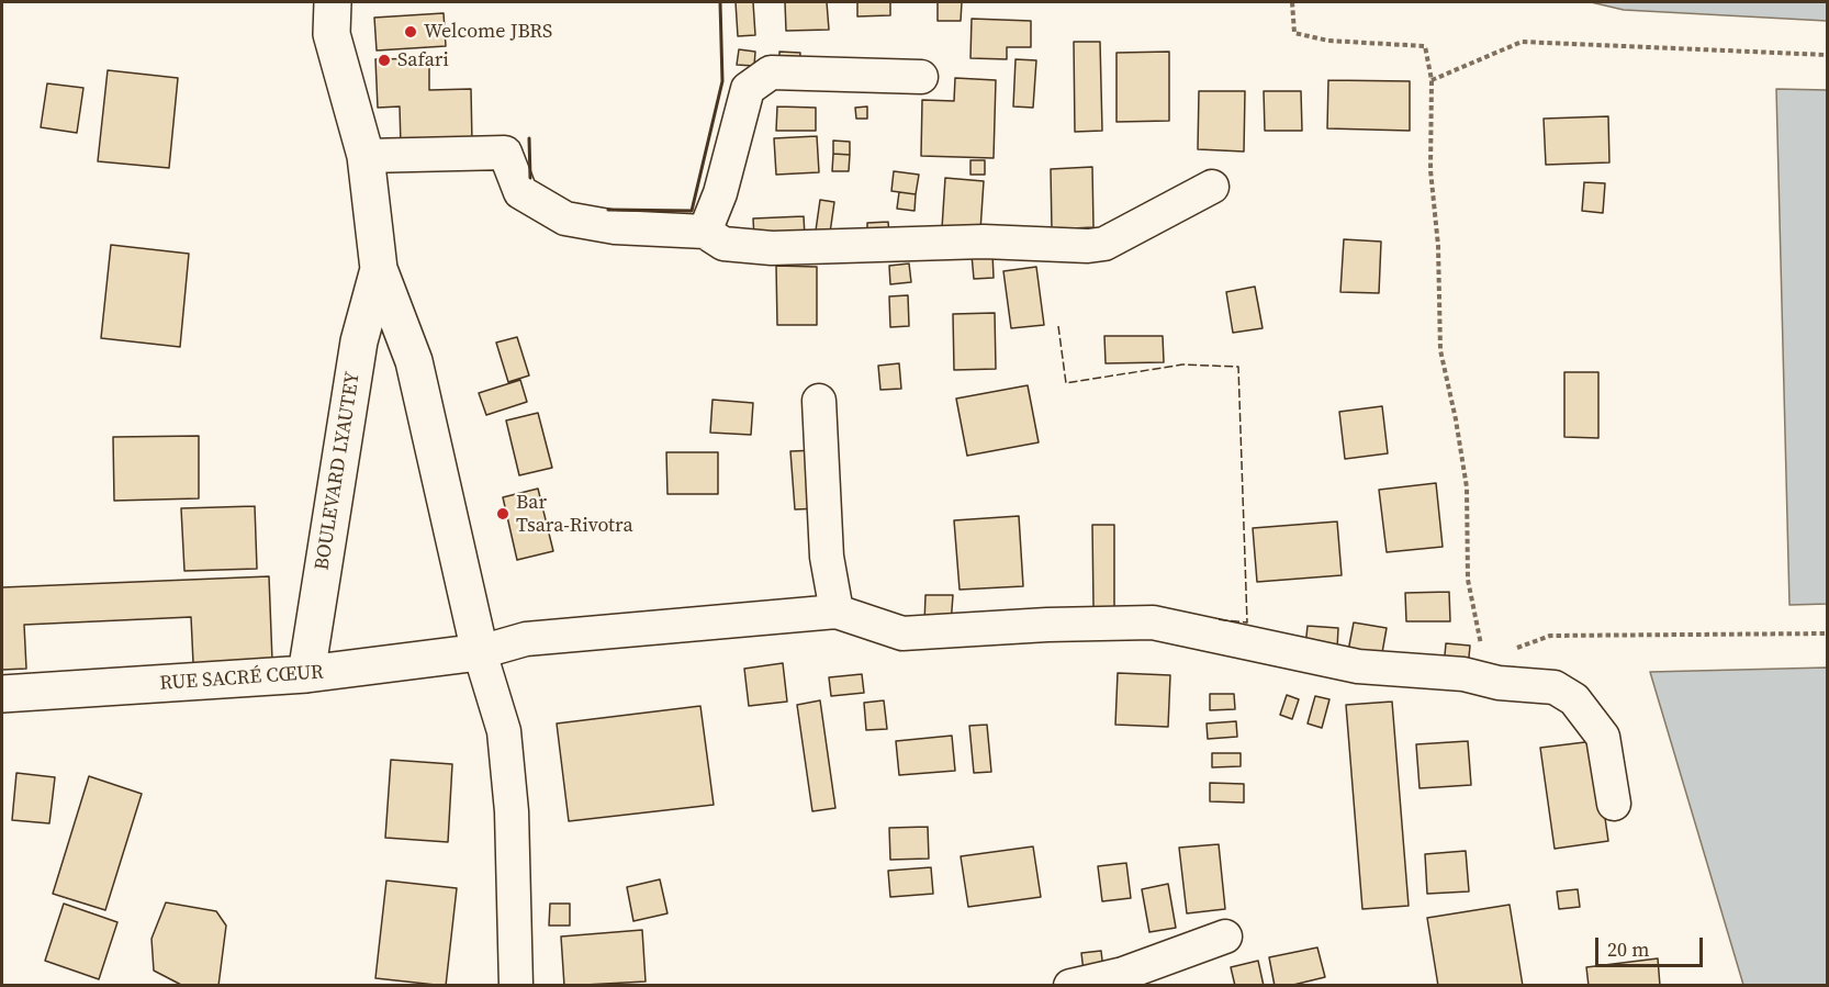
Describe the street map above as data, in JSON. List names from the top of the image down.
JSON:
{
  "streets": {
    "street": ["BOULEVARD LYAUTEY", "RUE SACRÉ CŒUR"]
  },
  "crossings": [
    ["BOULEVARD LYAUTEY", "RUE SACRÉ CŒUR"]
  ],
  "places": ["Welcome JBRS", "Safari", "Bar Tsara-Rivotra"],
  "scale_bar": "20 m"
}
